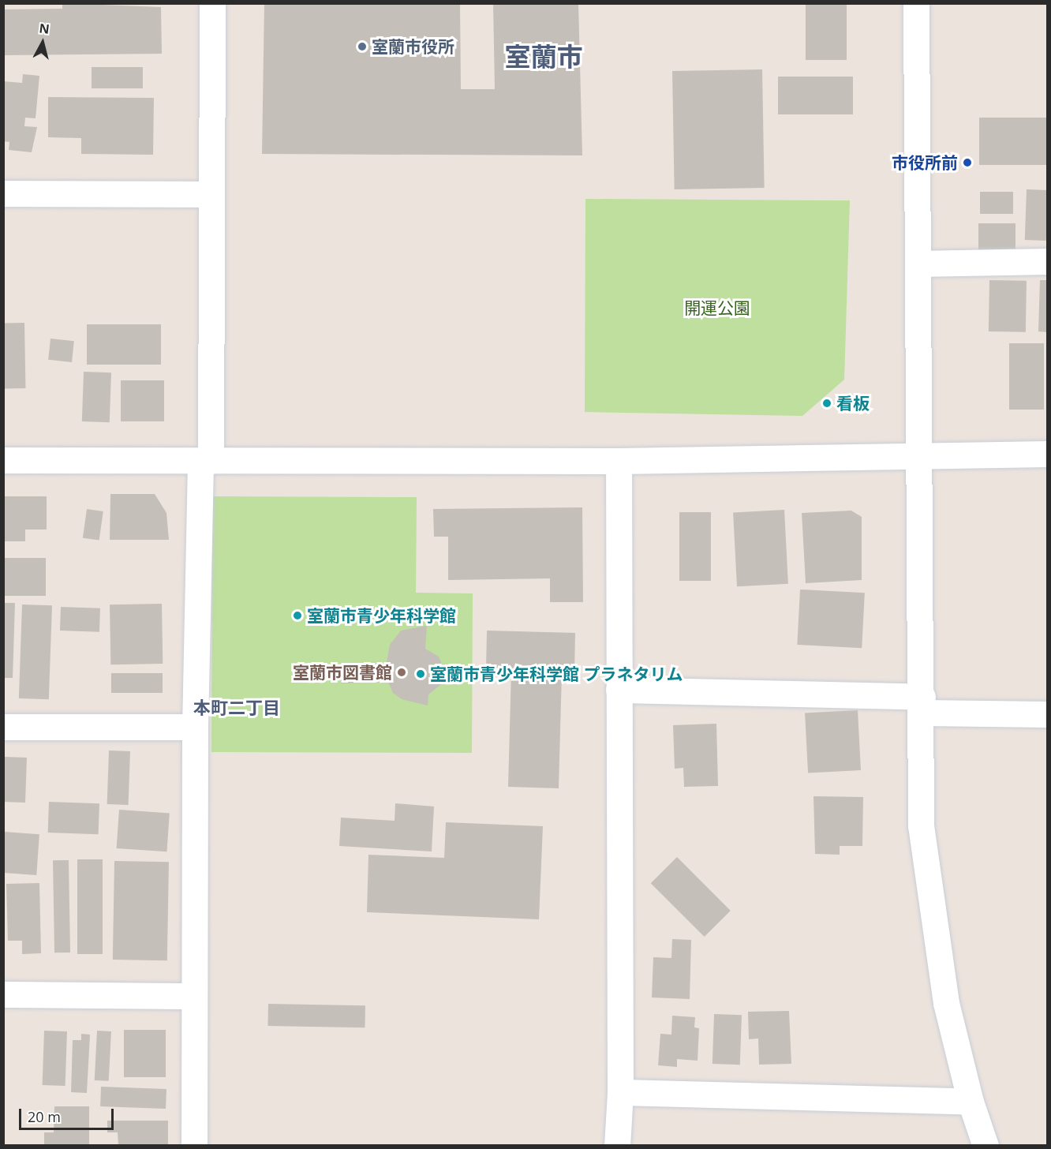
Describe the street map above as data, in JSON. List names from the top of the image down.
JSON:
{
  "districts": ["室蘭市", "本町二丁目"],
  "parks": ["開運公園"],
  "places": [
    "室蘭市役所",
    "市役所前",
    "看板",
    "室蘭市青少年科学館",
    "室蘭市図書館",
    "室蘭市青少年科学館 プラネタリム"
  ],
  "scale_bar": "20 m",
  "north": "top"
}
